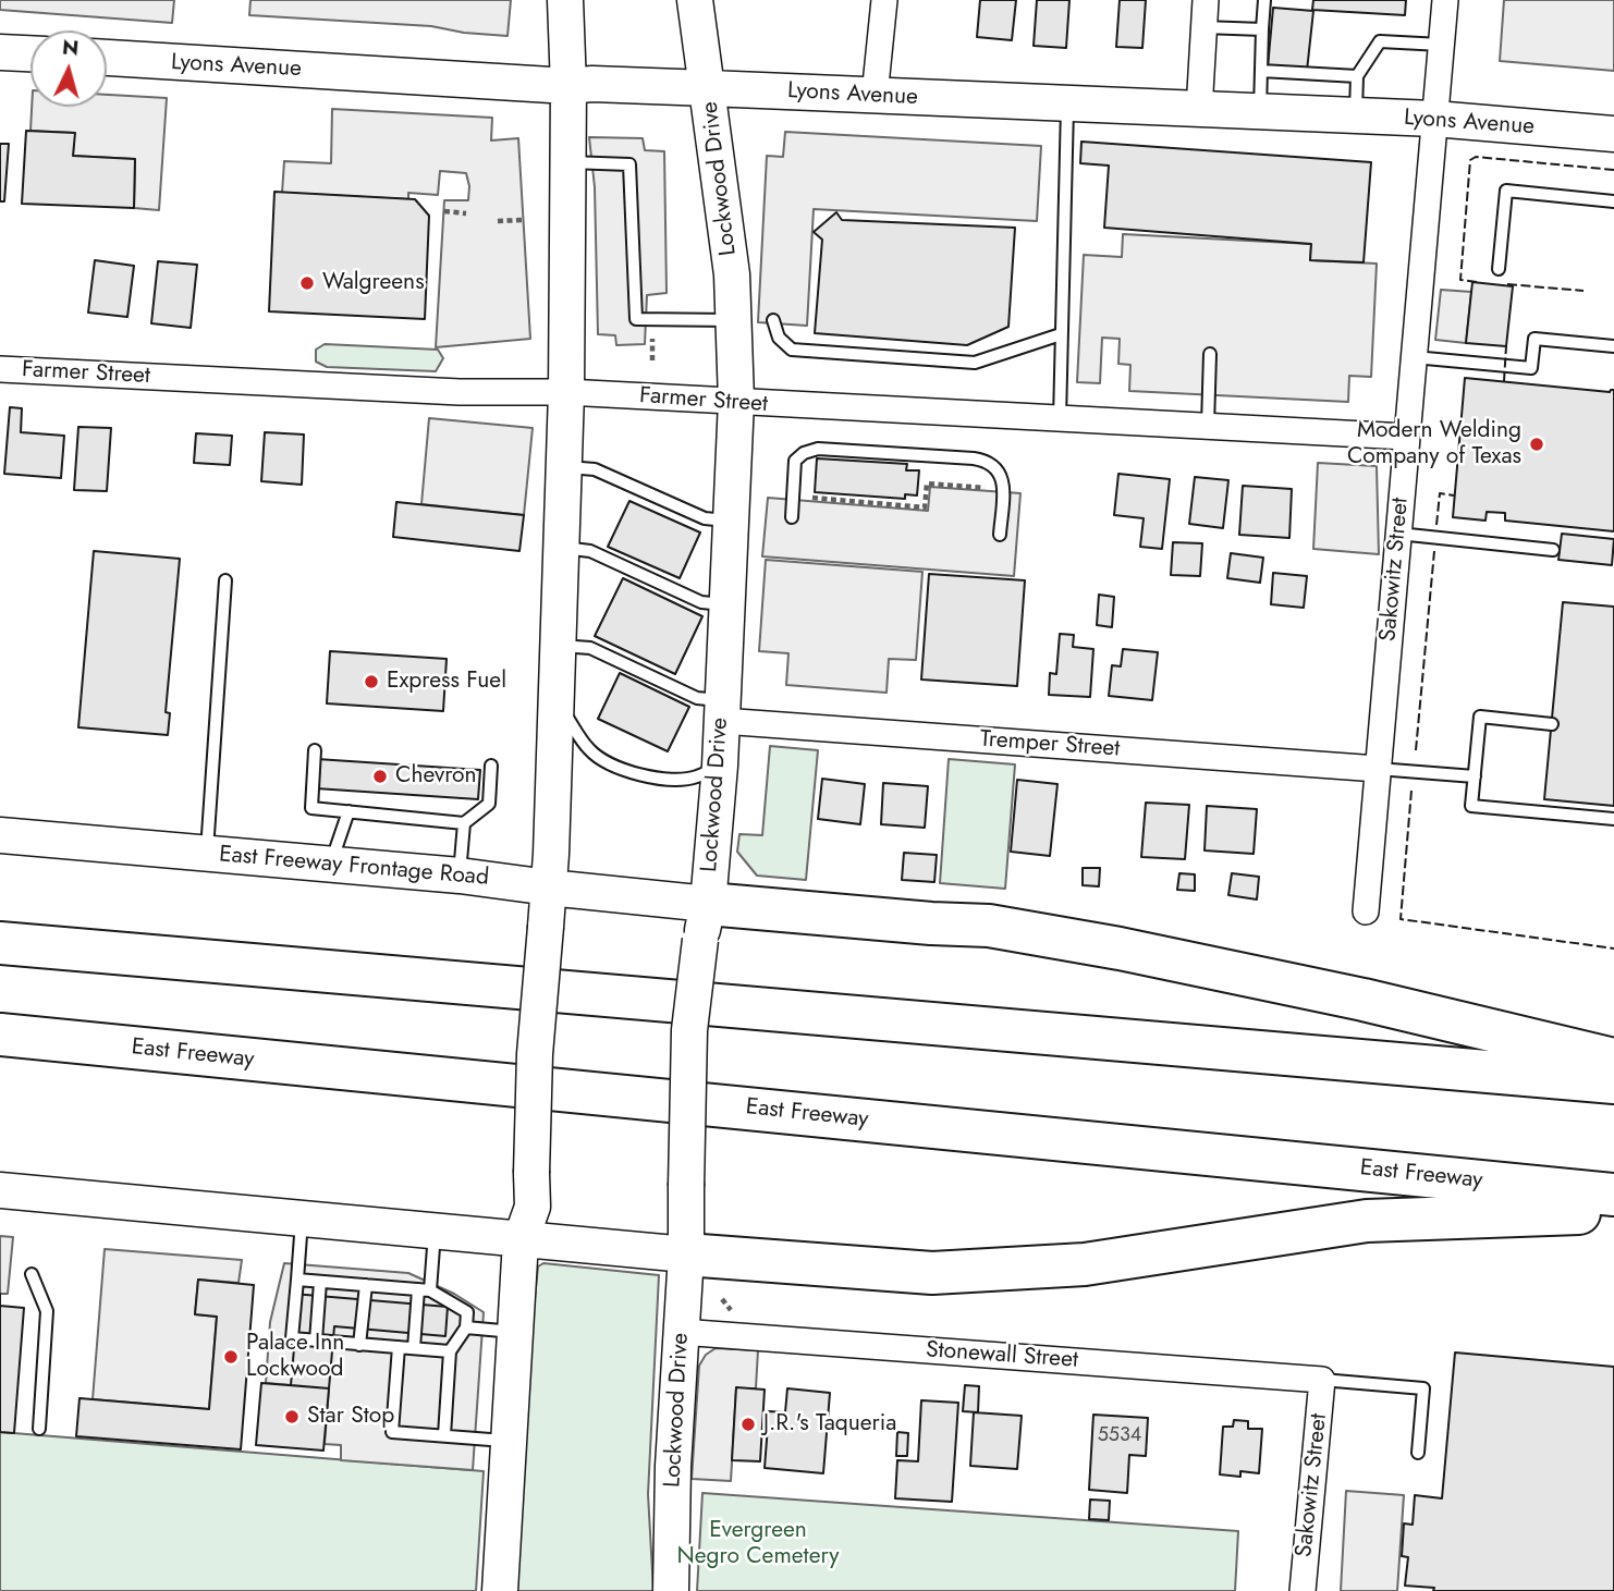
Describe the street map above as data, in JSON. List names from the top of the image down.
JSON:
{
  "streets": {
    "highway": ["East Freeway"],
    "main road": ["Lyons Avenue", "Lockwood Drive", "East Freeway Frontage Road"],
    "street": [
      "Farmer Street",
      "Sakowitz Street",
      "Tremper Street",
      "Stonewall Street"
    ]
  },
  "crossings": [
    ["Lyons Avenue", "Lockwood Drive"],
    ["Lyons Avenue", "Sakowitz Street"],
    ["Lockwood Drive", "Farmer Street"],
    ["Lockwood Drive", "Tremper Street"],
    ["Lockwood Drive", "East Freeway Frontage Road"],
    ["Lockwood Drive", "Stonewall Street"],
    ["Farmer Street", "Sakowitz Street"],
    ["Sakowitz Street", "Tremper Street"],
    ["Sakowitz Street", "Stonewall Street"]
  ],
  "parks": ["Evergreen Negro Cemetery"],
  "places": [
    "Walgreens",
    "Modern Welding Company of Texas",
    "Express Fuel",
    "Chevron",
    "Palace Inn Lockwood",
    "Star Stop",
    "J.R.'s Taqueria"
  ],
  "house_numbers": ["5534"],
  "north": "top"
}
